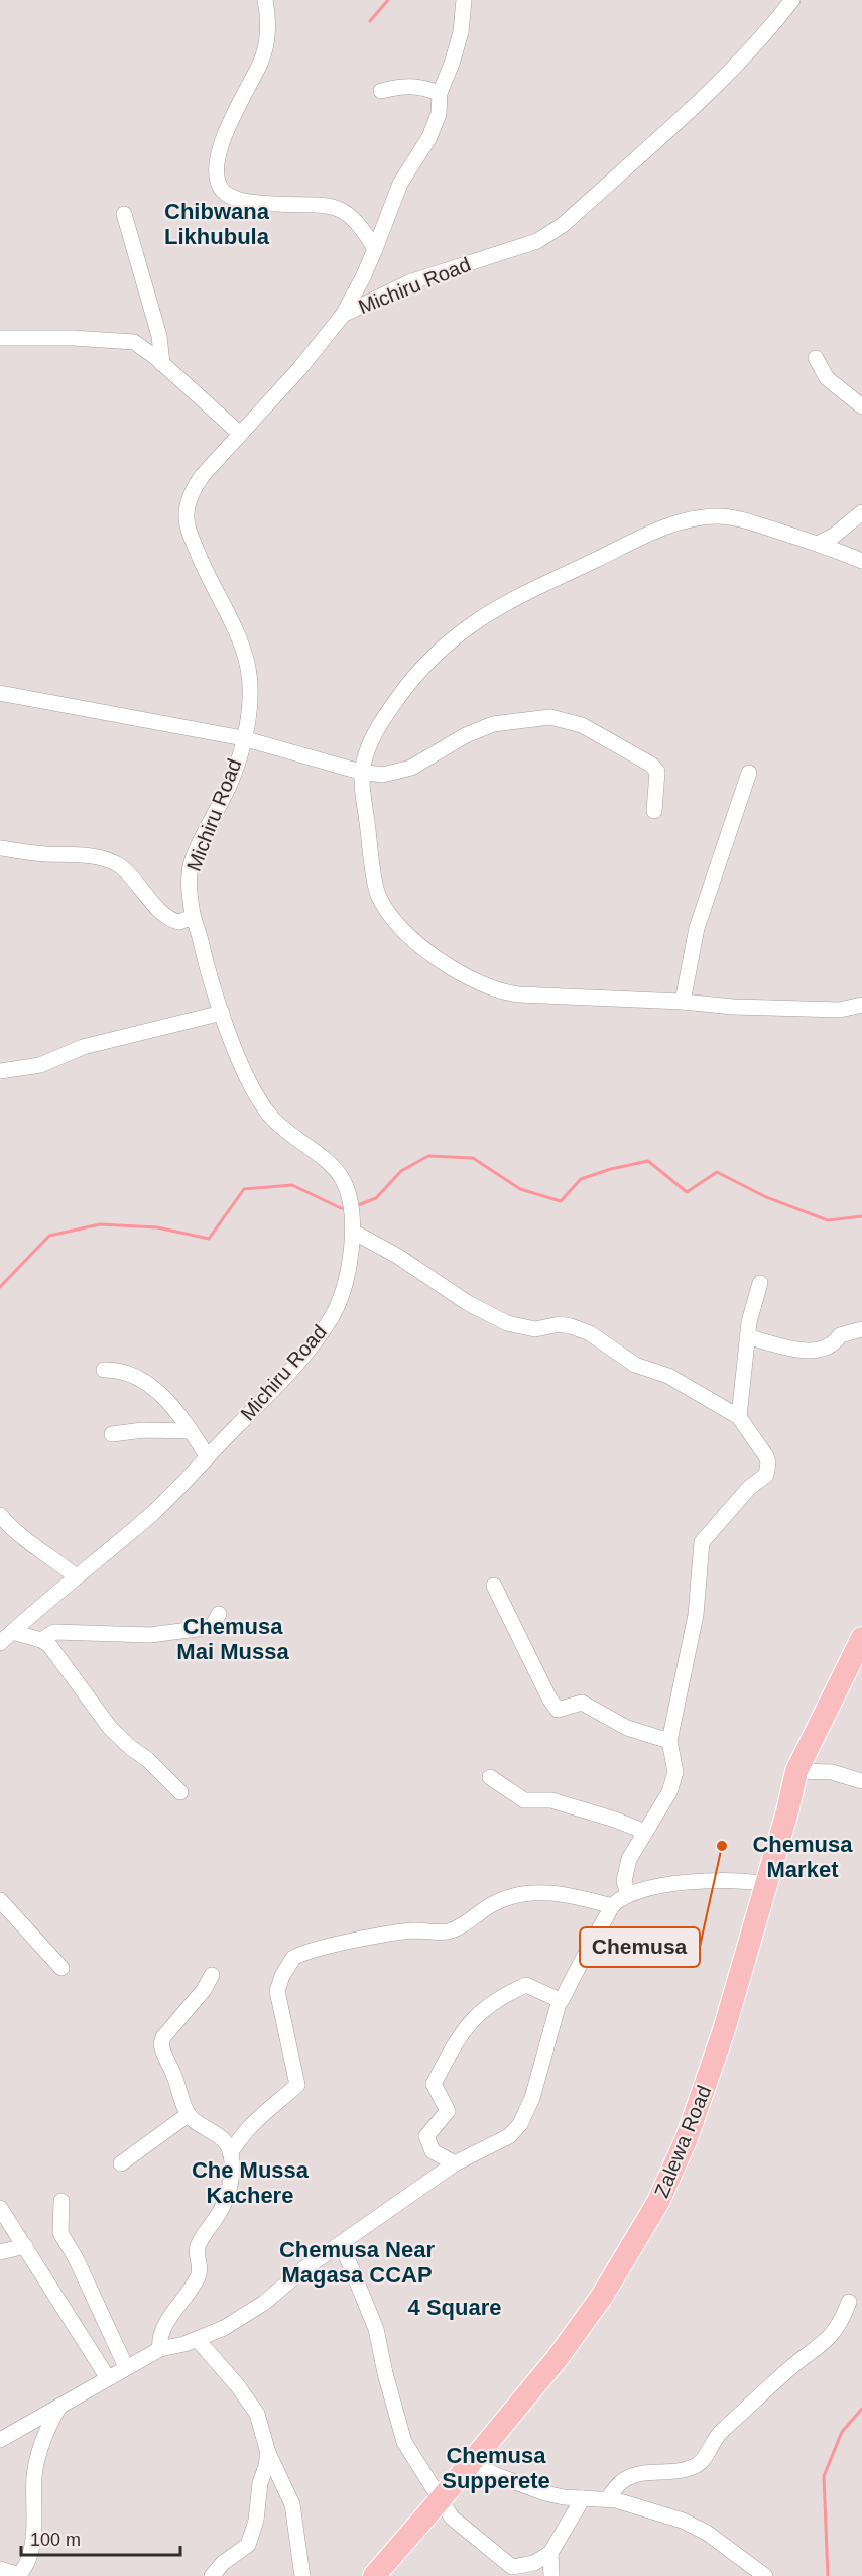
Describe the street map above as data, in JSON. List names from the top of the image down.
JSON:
{
  "streets": {
    "highway": ["Zalewa Road"],
    "street": ["Michiru Road"]
  },
  "districts": [
    "Chibwana Likhubula",
    "Chemusa Mai Mussa",
    "Chemusa Market",
    "Che Mussa Kachere",
    "Chemusa Near Magasa CCAP",
    "4 Square",
    "Chemusa Supperete"
  ],
  "places": ["Chemusa"],
  "scale_bar": "100 m"
}
